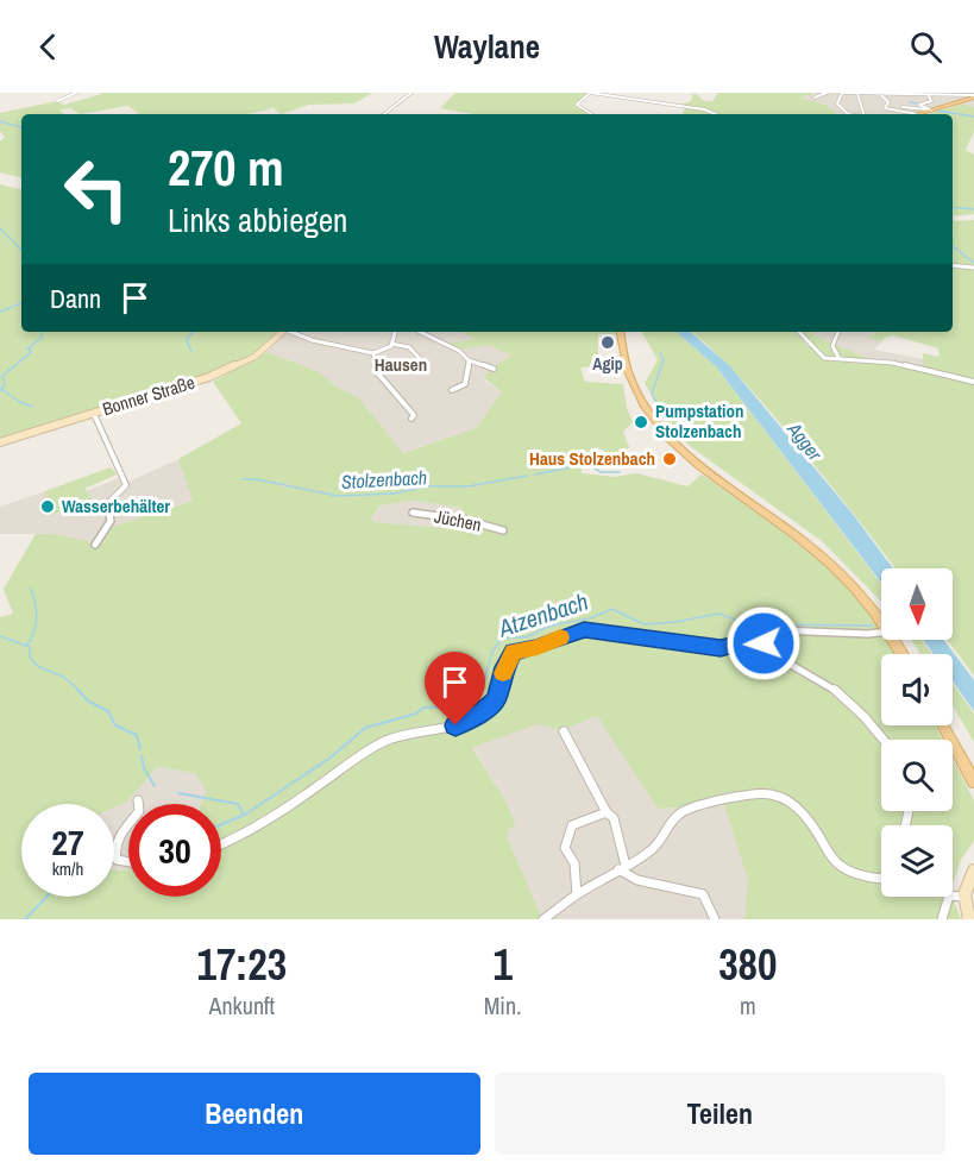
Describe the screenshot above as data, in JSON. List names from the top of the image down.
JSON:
{
  "streets": {
    "street": ["Bonner Straße", "Jüchen"]
  },
  "districts": ["Hausen"],
  "water": ["Agger", "Stolzenbach", "Atzenbach"],
  "places": [
    "Agip",
    "Pumpstation Stolzenbach",
    "Haus Stolzenbach",
    "Wasserbehälter"
  ],
  "north": "bottom",
  "page": {
    "header": "Waylane",
    "turn": ["270 m", "Links abbiegen"],
    "then": "Dann",
    "speed": "27 km/h",
    "limit": "30",
    "eta": [
      "17:23",
      "Ankunft",
      "1",
      "Min.",
      "380",
      "m"
    ],
    "buttons": ["Beenden", "Teilen"]
  }
}
